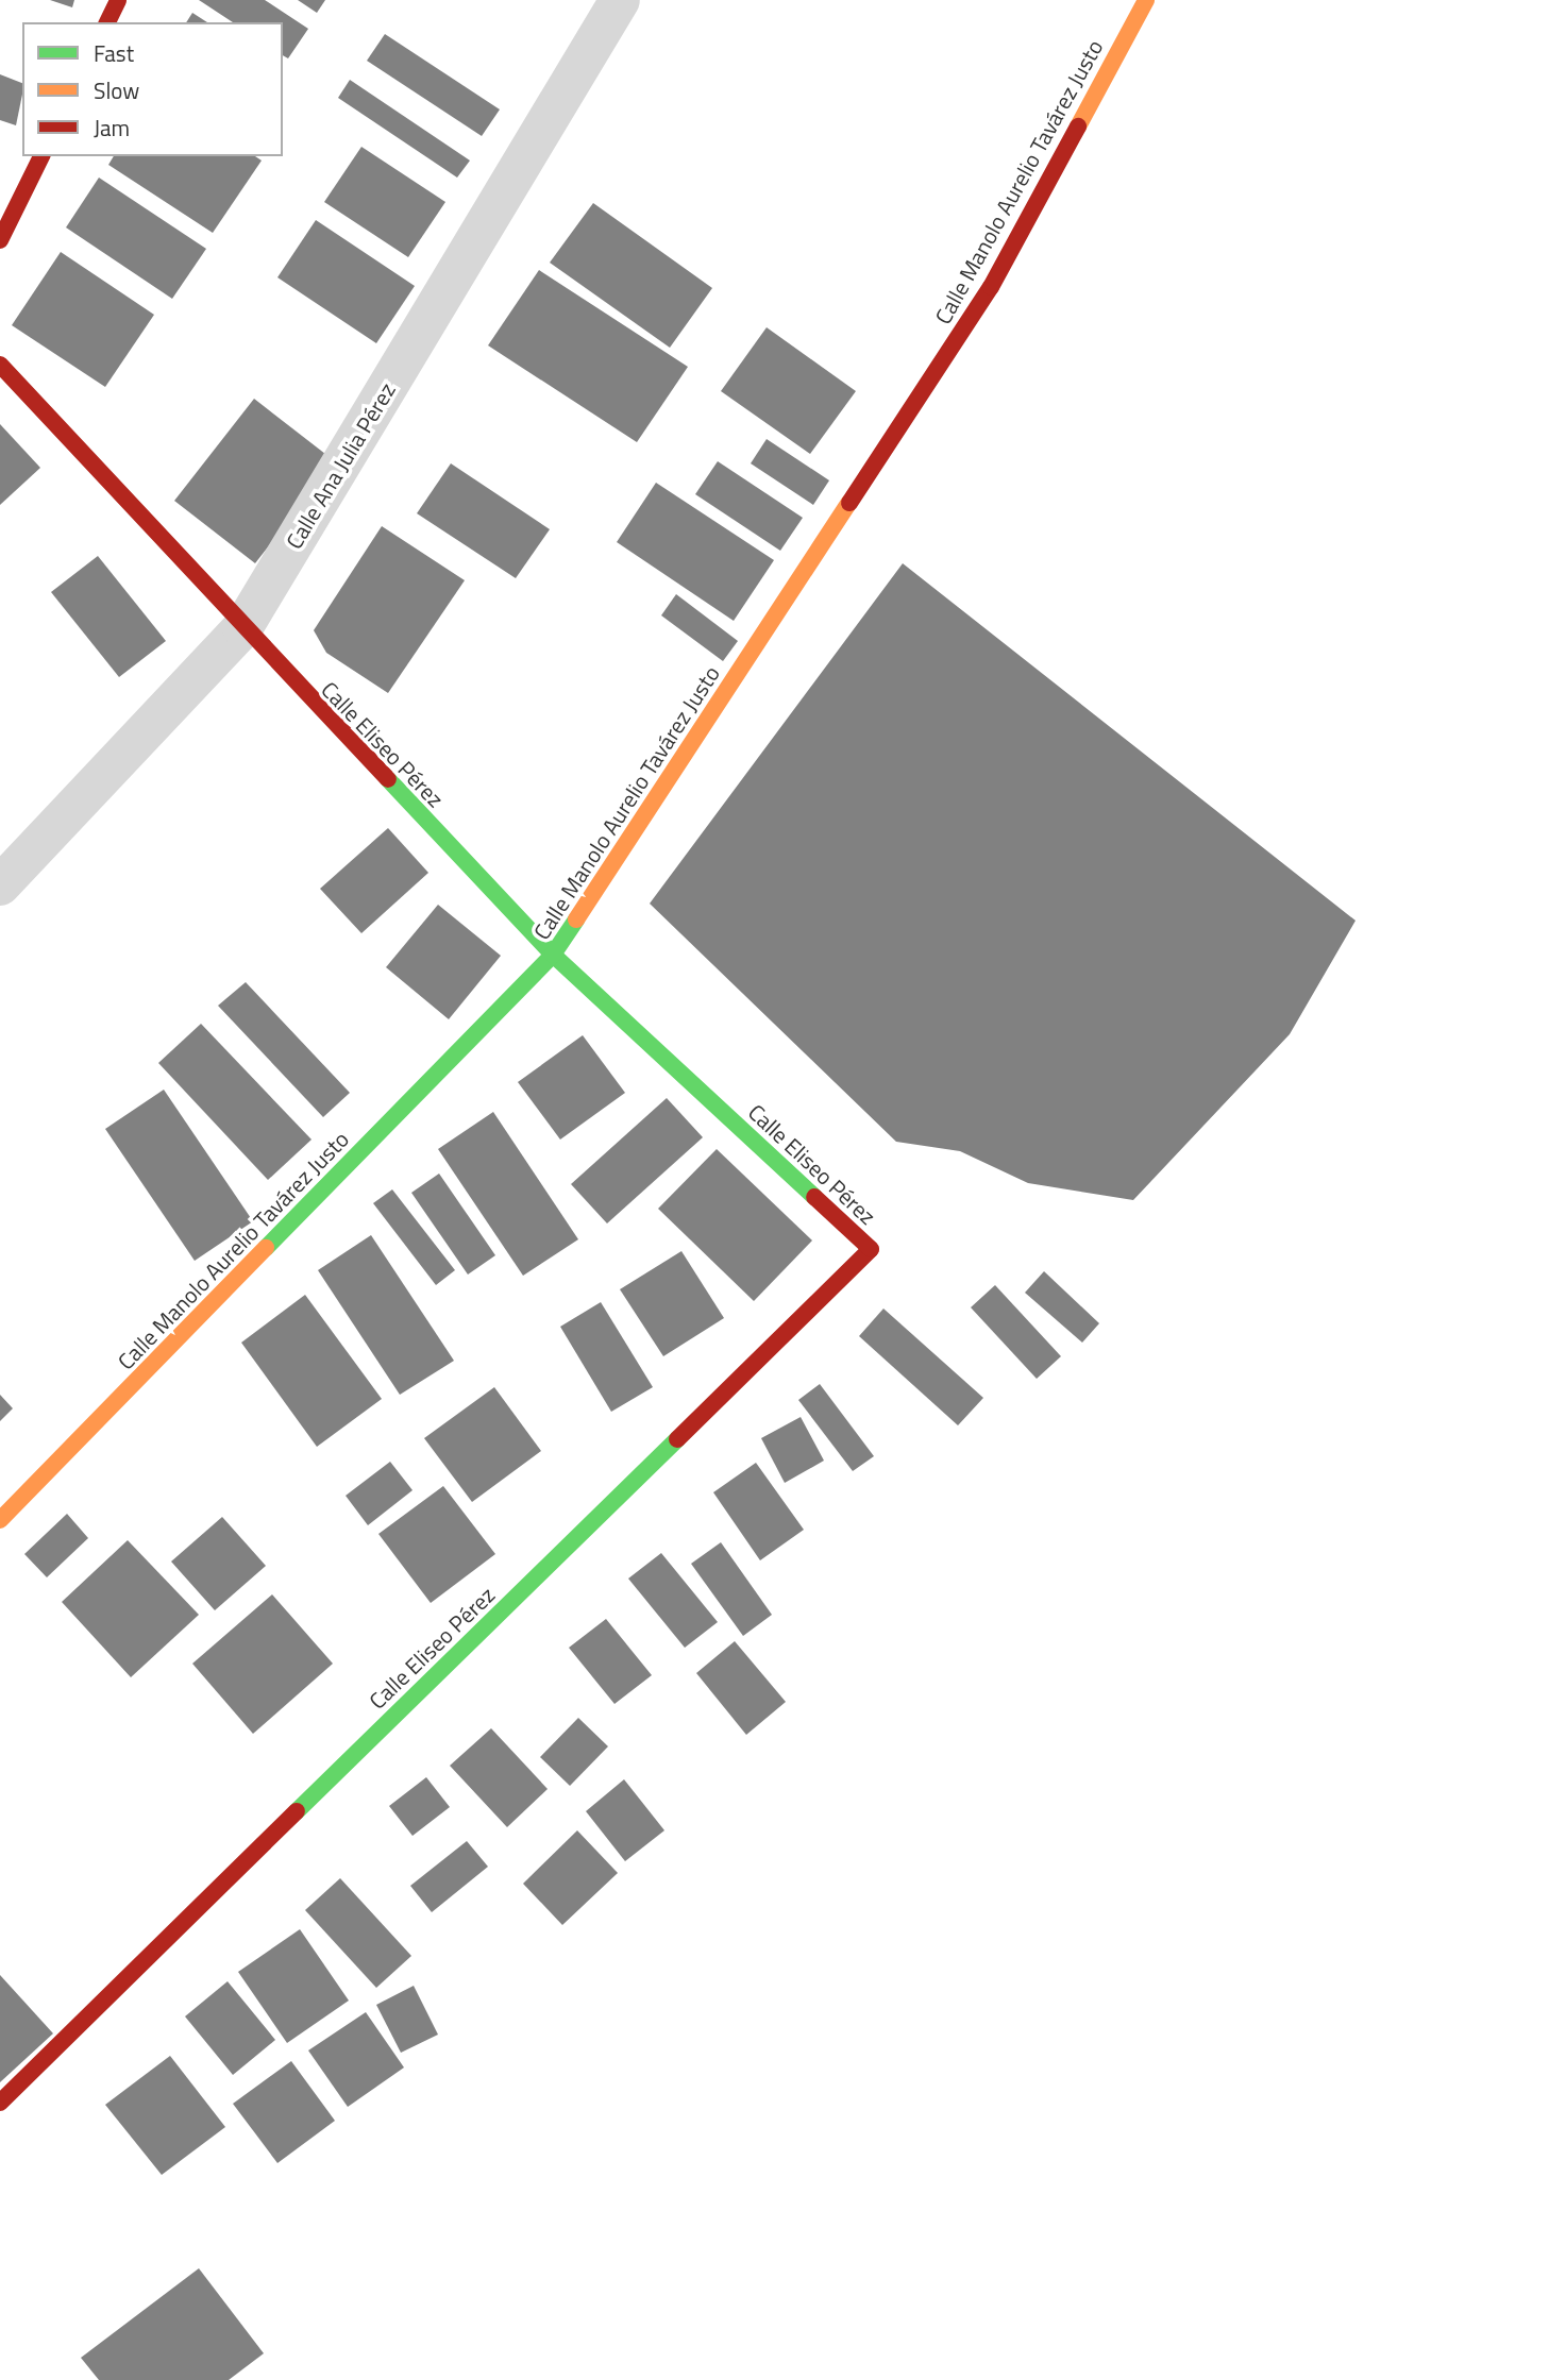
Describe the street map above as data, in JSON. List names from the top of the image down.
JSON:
{
  "streets": {
    "street": ["Calle Manolo Aurelio Tavárez Justo", "Calle Ana Julia Pérez", "Calle Eliseo Pérez"]
  },
  "crossings": [
    ["Calle Manolo Aurelio Tavárez Justo", "Calle Eliseo Pérez"],
    ["Calle Ana Julia Pérez", "Calle Eliseo Pérez"]
  ],
  "legend": ["Fast", "Slow", "Jam"]
}
